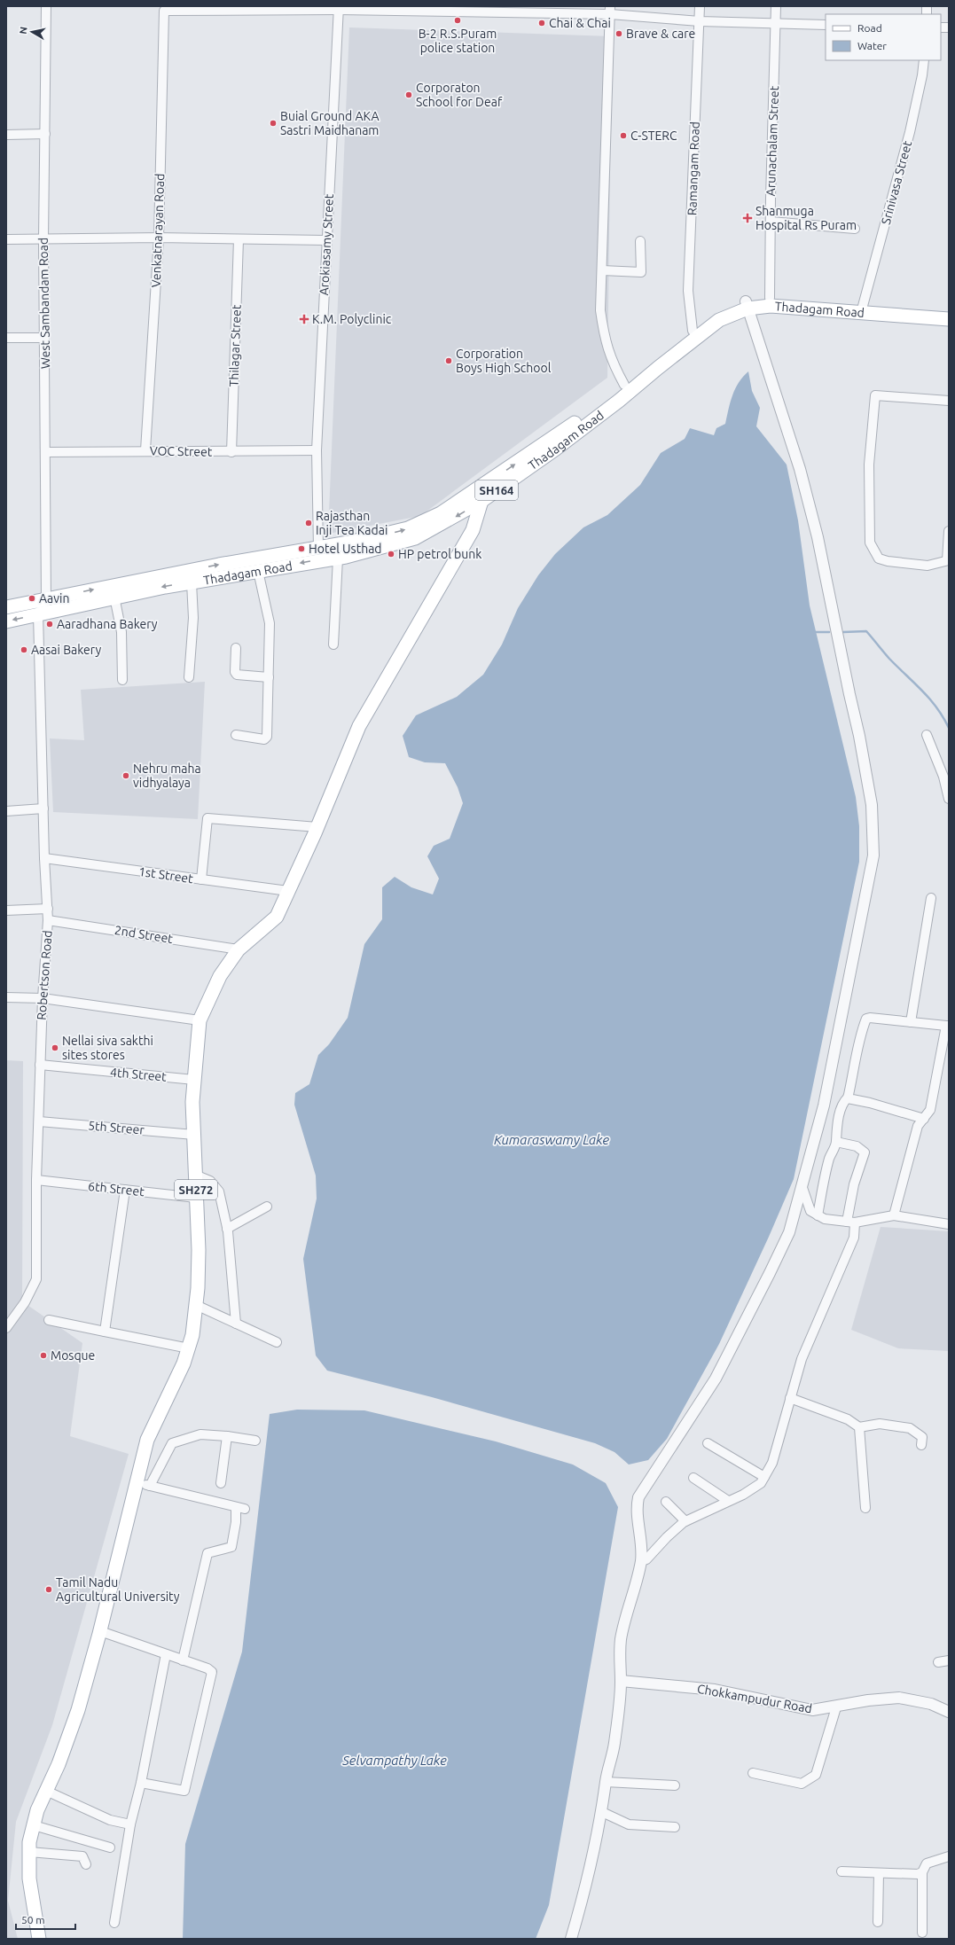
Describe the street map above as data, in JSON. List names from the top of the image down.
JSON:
{
  "streets": {
    "main road": ["Thadagam Road", "SH164", "SH272"],
    "street": [
      "Arunachalam Street",
      "Ramangam Road",
      "Srinivasa Street",
      "Venkatnarayan Road",
      "Arokiasamy Street",
      "West Sambandam Road",
      "Thilagar Street",
      "VOC Street",
      "1st Street",
      "2nd Street",
      "Robertson Road",
      "4th Street",
      "5th Streer",
      "6th Street",
      "Chokkampudur Road"
    ]
  },
  "crossings": [
    ["Arunachalam Street", "Thadagam Road"],
    ["Ramangam Road", "Thadagam Road"],
    ["Srinivasa Street", "Thadagam Road"],
    ["Venkatnarayan Road", "Arokiasamy Street"],
    ["Venkatnarayan Road", "VOC Street"],
    ["Arokiasamy Street", "Thadagam Road"],
    ["Arokiasamy Street", "VOC Street"],
    ["West Sambandam Road", "Thadagam Road"],
    ["West Sambandam Road", "VOC Street"],
    ["Thadagam Road", "Robertson Road"],
    ["Thadagam Road", "SH272"],
    ["Thilagar Street", "VOC Street"],
    ["1st Street", "Robertson Road"],
    ["1st Street", "SH272"],
    ["2nd Street", "Robertson Road"],
    ["2nd Street", "SH272"],
    ["Robertson Road", "4th Street"],
    ["Robertson Road", "5th Streer"],
    ["Robertson Road", "6th Street"],
    ["4th Street", "SH272"],
    ["5th Streer", "SH272"],
    ["6th Street", "SH272"]
  ],
  "water": ["Kumaraswamy Lake", "Selvampathy Lake"],
  "places": {
    "other": [
      "B-2 R.S.Puram police station",
      "Chai & Chai",
      "Brave & care",
      "Corporaton School for Deaf",
      "Buial Ground AKA Sastri Maidhanam",
      "C-STERC",
      "Corporation Boys High School",
      "Rajasthan Inji Tea Kadai",
      "Hotel Usthad",
      "HP petrol bunk",
      "Aavin",
      "Aaradhana Bakery",
      "Aasai Bakery",
      "Nehru maha vidhyalaya",
      "Nellai siva sakthi sites stores",
      "Mosque",
      "Tamil Nadu Agricultural University"
    ],
    "health": ["Shanmuga Hospital Rs Puram", "K.M. Polyclinic"]
  },
  "legend": ["Road", "Water"],
  "scale_bar": "50 m",
  "north": "left"
}
